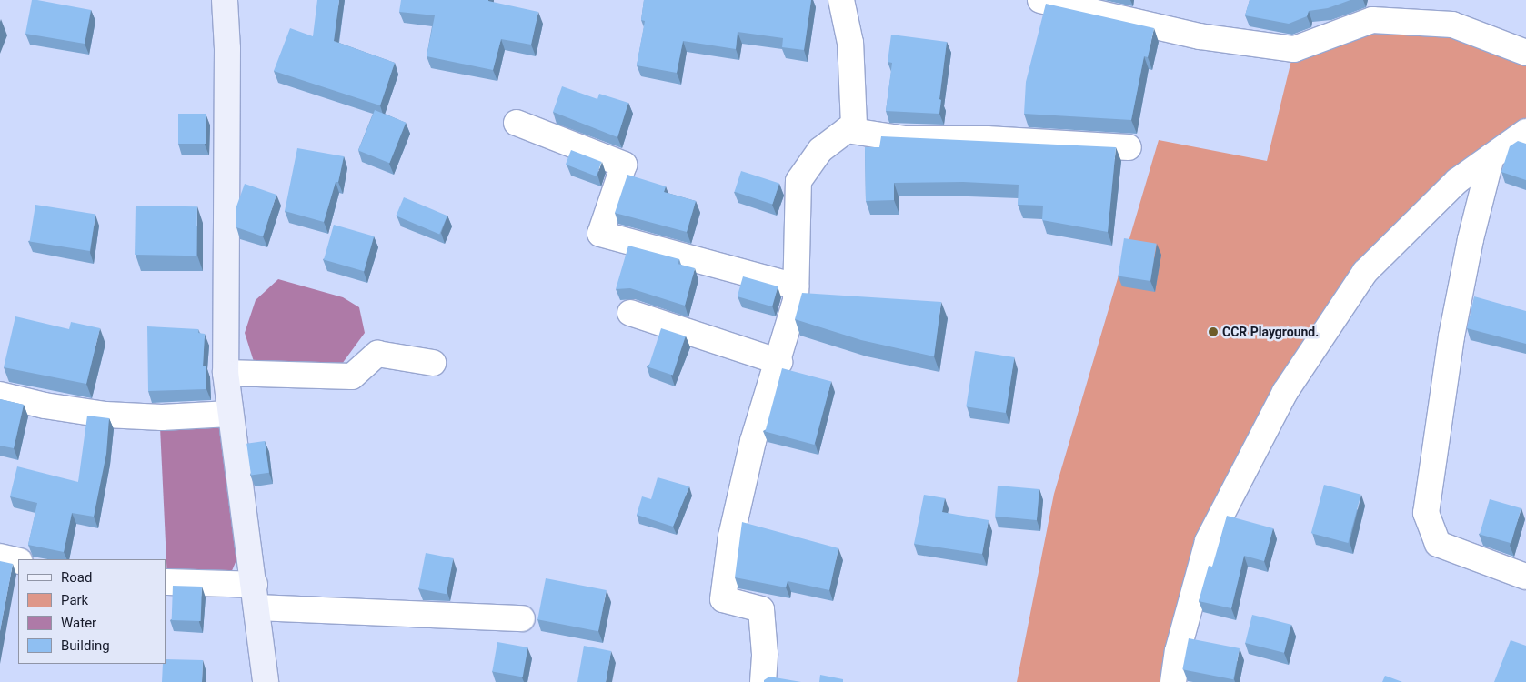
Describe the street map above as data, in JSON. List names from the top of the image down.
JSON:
{
  "places": ["CCR Playground."],
  "legend": [
    "Road",
    "Park",
    "Water",
    "Building"
  ]
}
